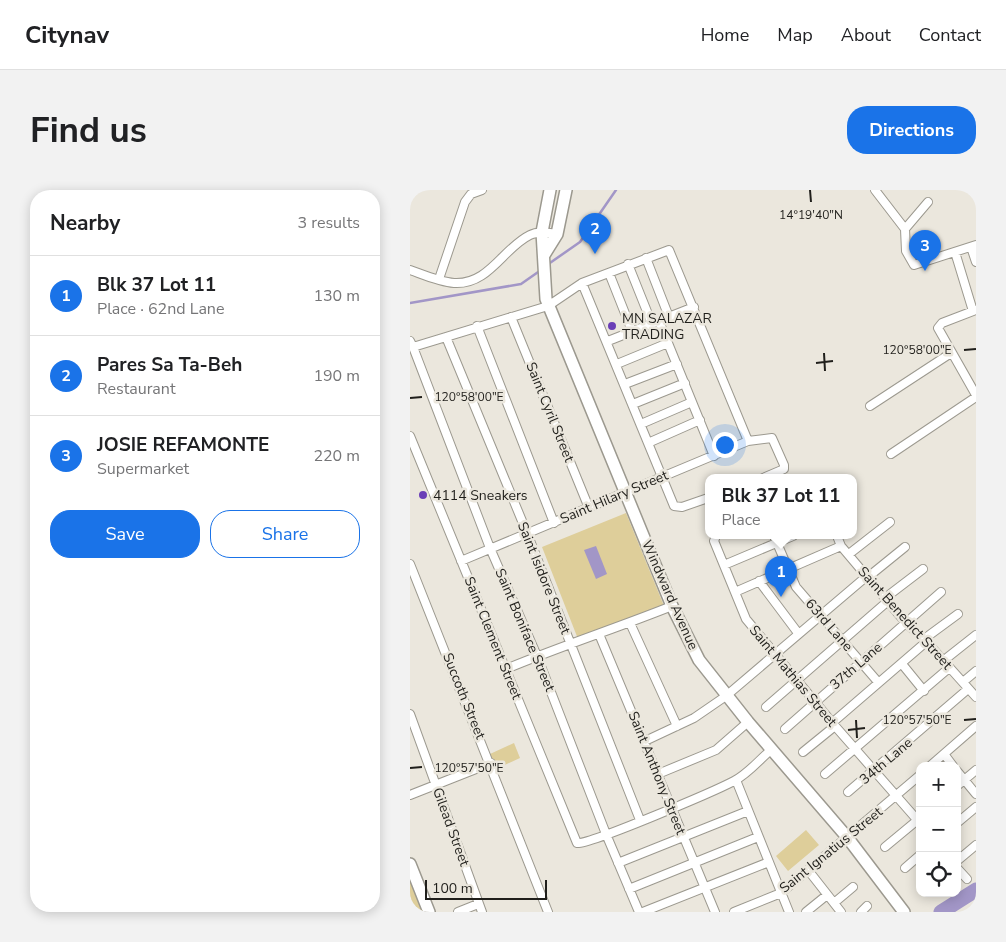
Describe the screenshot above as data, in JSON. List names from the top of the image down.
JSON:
{
  "streets": {
    "main road": ["Windward Avenue"],
    "street": [
      "Saint Cyril Street",
      "Saint Hilary Street",
      "Saint Isidore Street",
      "Saint Benedict Street",
      "63rd Lane",
      "Saint Boniface Street",
      "Saint Clement Street",
      "37th Lane",
      "Saint Mathias Street",
      "Succoth Street",
      "34th Lane",
      "Saint Anthony Street",
      "Gilead Street",
      "Saint Ignatius Street"
    ]
  },
  "crossings": [
    ["Saint Cyril Street", "Saint Hilary Street"],
    ["Saint Hilary Street", "Saint Isidore Street"],
    ["Saint Hilary Street", "Windward Avenue"],
    ["Saint Hilary Street", "Saint Boniface Street"],
    ["Saint Hilary Street", "Saint Clement Street"],
    ["Windward Avenue", "Saint Ignatius Street"],
    ["Saint Benedict Street", "37th Lane"],
    ["Saint Benedict Street", "34th Lane"],
    ["63rd Lane", "37th Lane"],
    ["Saint Boniface Street", "Saint Clement Street"],
    ["37th Lane", "Saint Mathias Street"],
    ["Saint Mathias Street", "34th Lane"],
    ["Saint Mathias Street", "Saint Ignatius Street"]
  ],
  "places": ["MN SALAZAR TRADING", "4114 Sneakers"],
  "scale_bar": "100 m",
  "page": {
    "header": "Citynav",
    "nav": [
      "Home",
      "Map",
      "About",
      "Contact"
    ],
    "buttons": [
      "Directions",
      ["Save", "Share"]
    ],
    "title": "Find us",
    "heading": ["Nearby", "3 results"],
    "pins": ["2", "3", "1"],
    "list": [
      {
        "mark": "1",
        "name": "Blk 37 Lot 11",
        "note": "Place · 62nd Lane",
        "value": "130 m"
      },
      {
        "mark": "2",
        "name": "Pares Sa Ta-Beh",
        "note": "Restaurant",
        "value": "190 m"
      },
      {
        "mark": "3",
        "name": "JOSIE REFAMONTE",
        "note": "Supermarket",
        "value": "220 m"
      }
    ],
    "popup": ["Blk 37 Lot 11", "Place"],
    "map_buttons": ["+", "−"],
    "scale": "100 m"
  },
  "coordinates": ["14°19'40\"N", "120°58'00\"E", "120°57'50\"E"]
}
